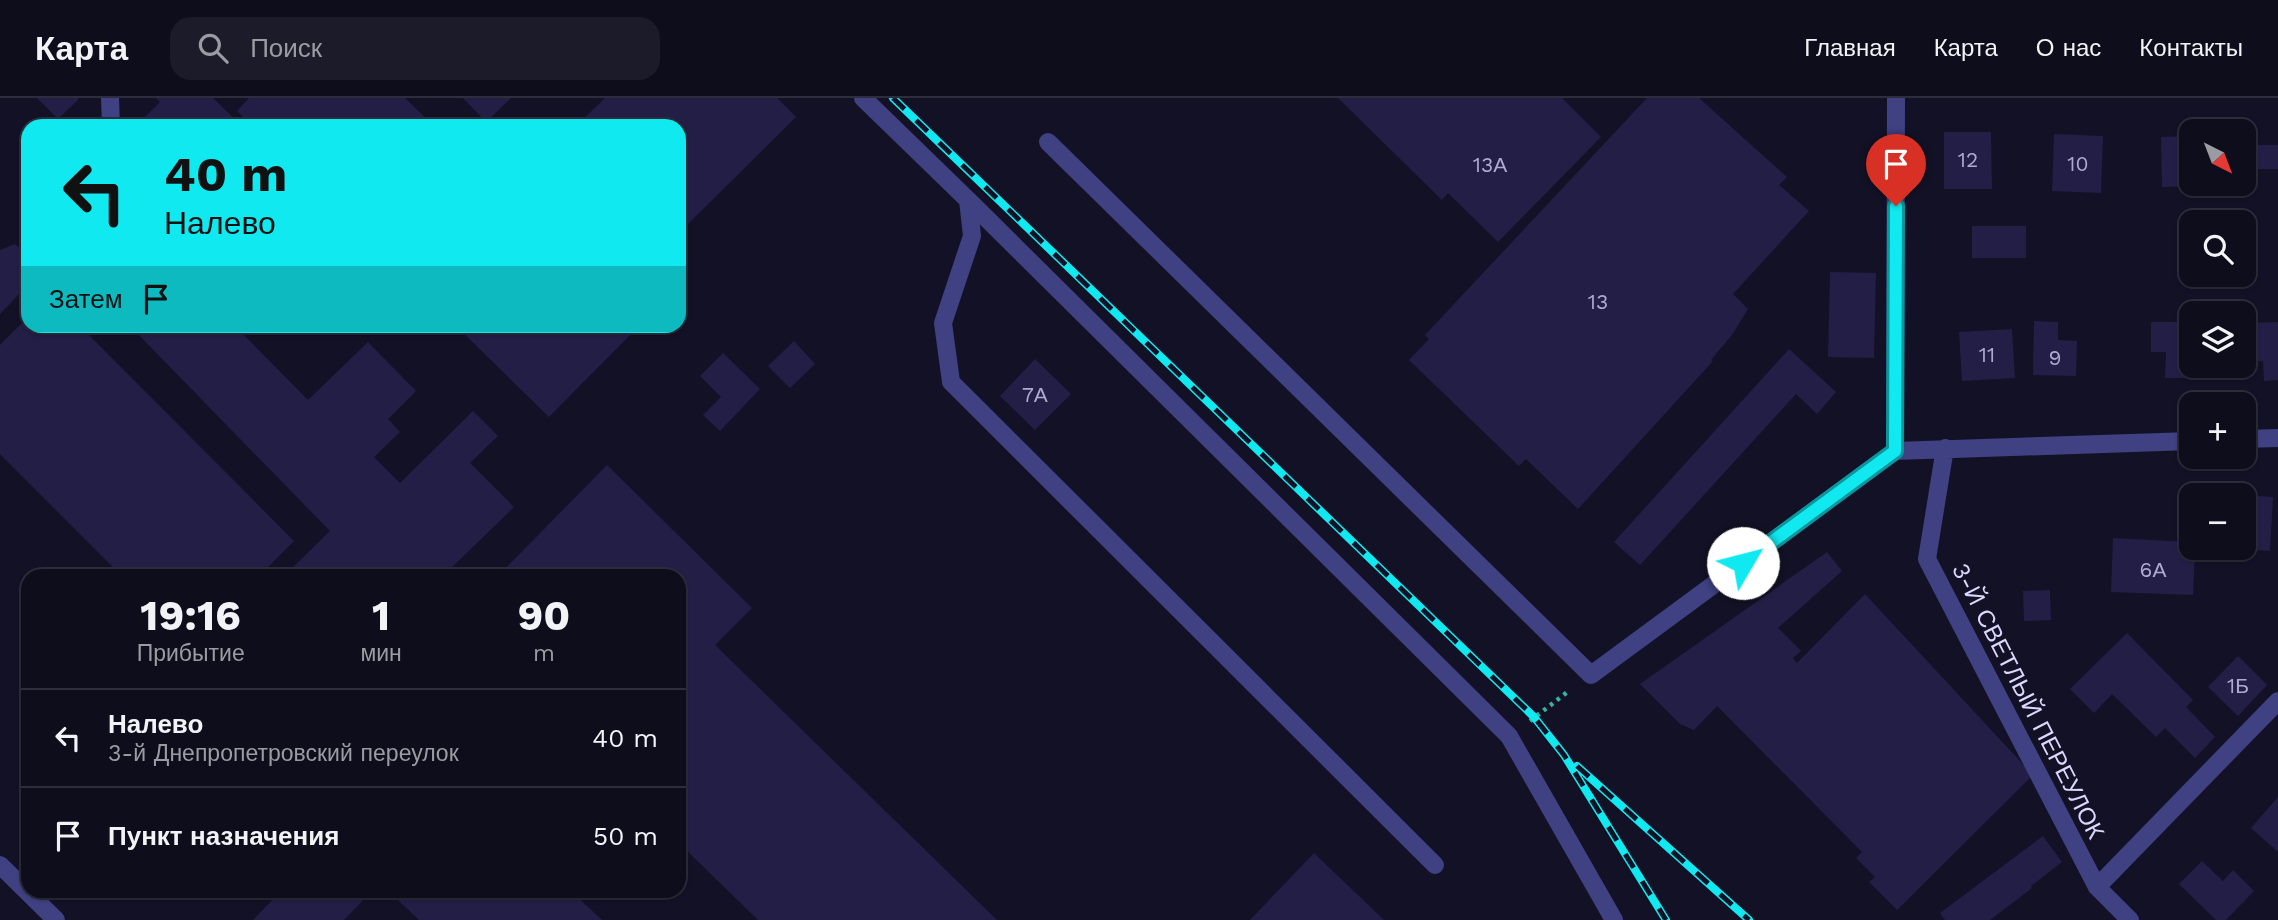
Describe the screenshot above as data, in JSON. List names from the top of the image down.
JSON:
{
  "streets": {
    "street": ["3-Й СВЕТЛЫЙ ПЕРЕУЛОК"]
  },
  "house_numbers": [
    "12",
    "10",
    "13А",
    "13",
    "11",
    "9",
    "7А",
    "6А",
    "1Б"
  ],
  "north": "bottom right",
  "page": {
    "header": "Карта",
    "search": "Поиск",
    "nav": [
      "Главная",
      "Карта",
      "О нас",
      "Контакты"
    ],
    "map_buttons": ["+", "−"],
    "turn": ["40 m", "Налево"],
    "then": "Затем",
    "eta": [
      "19:16",
      "Прибытие",
      "1",
      "мин",
      "90",
      "m"
    ],
    "list": [
      {
        "name": "Налево",
        "note": "3-й Днепропетровский переулок",
        "value": "40 m"
      },
      {
        "name": "Пункт назначения",
        "value": "50 m"
      }
    ]
  }
}
